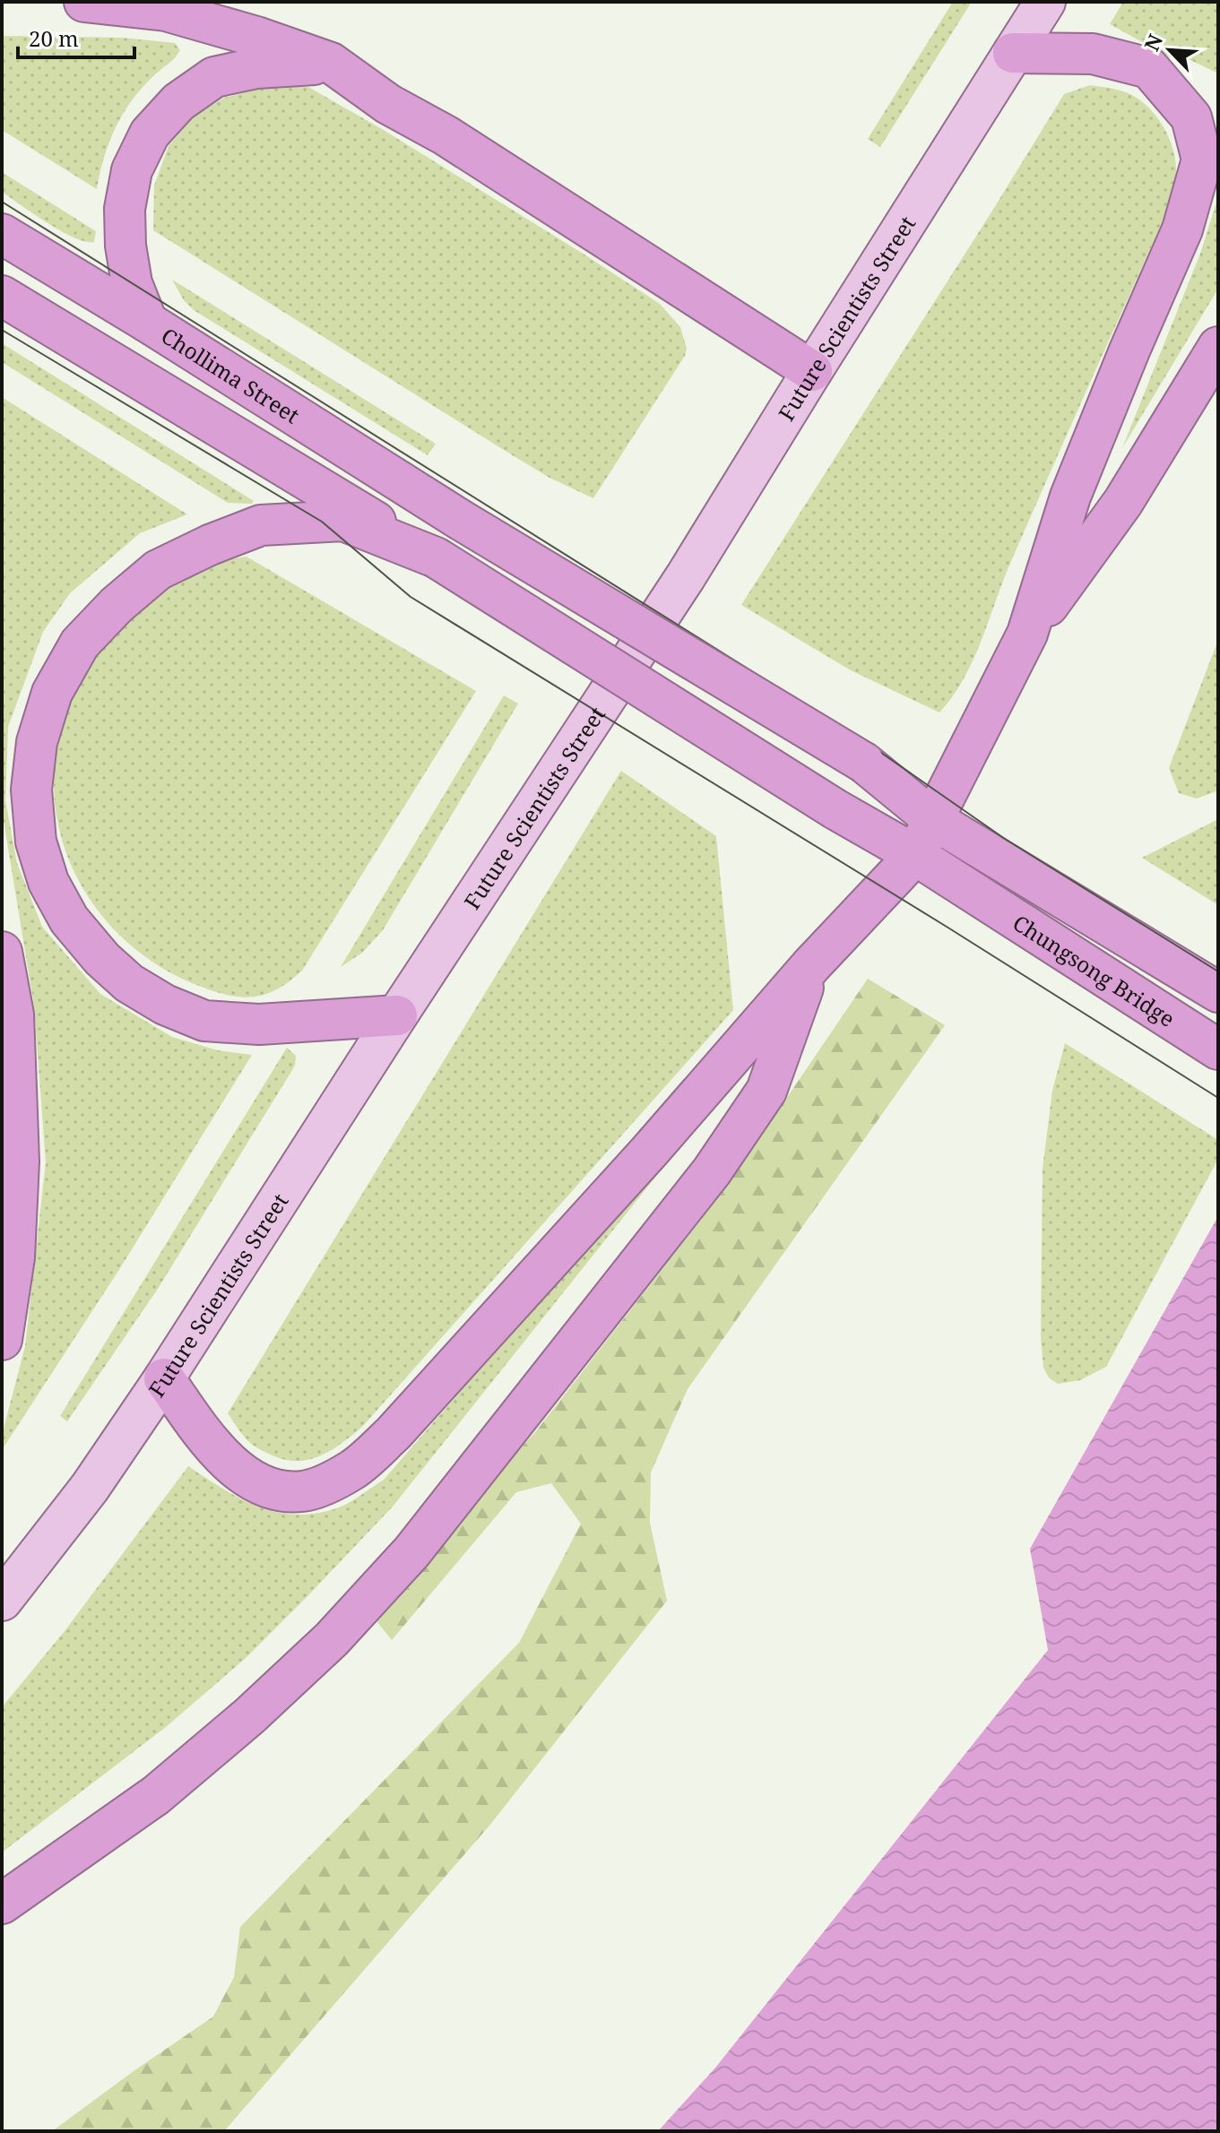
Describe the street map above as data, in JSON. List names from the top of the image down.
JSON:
{
  "streets": {
    "highway": ["Chollima Street", "Chungsong Bridge"],
    "main road": ["Future Scientists Street"]
  },
  "crossings": [
    ["Chollima Street", "Chungsong Bridge"]
  ],
  "scale_bar": "20 m",
  "north": "top left"
}
